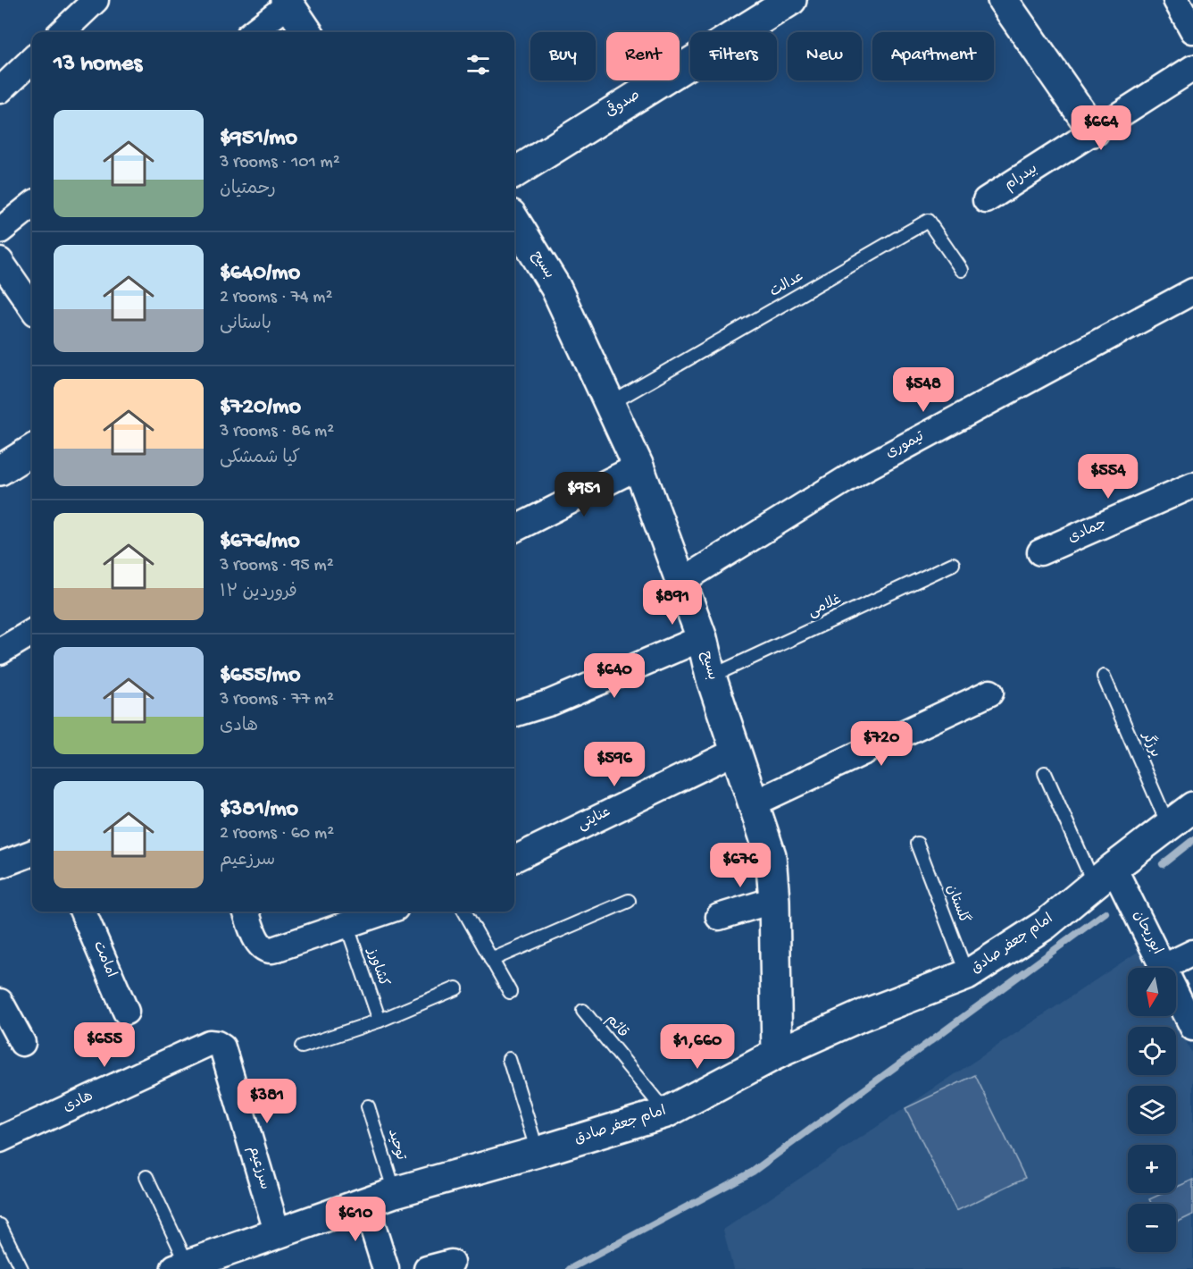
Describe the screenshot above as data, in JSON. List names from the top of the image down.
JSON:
{
  "streets": {
    "street": [
      "صدوقی",
      "بیدرام",
      "بسیح",
      "تیموری",
      "جمادی",
      "عنایتی",
      "ابوریحان",
      "امام جعفر صادق",
      "امامت",
      "هادی",
      "سرزعیم"
    ],
    "lane": [
      "عدالت",
      "غلامی",
      "برزگر",
      "گلستان",
      "کشاورز",
      "قائم",
      "توحید"
    ]
  },
  "crossings": [
    ["بسیح", "عدالت"],
    ["بسیح", "تیموری"],
    ["بسیح", "غلامی"],
    ["بسیح", "عنایتی"],
    ["بسیح", "امام جعفر صادق"],
    ["برزگر", "امام جعفر صادق"],
    ["گلستان", "امام جعفر صادق"],
    ["ابوریحان", "امام جعفر صادق"],
    ["امام جعفر صادق", "قائم"],
    ["امام جعفر صادق", "توحید"],
    ["امام جعفر صادق", "سرزعیم"],
    ["هادی", "سرزعیم"]
  ],
  "north": "bottom",
  "page": {
    "chip": [
      "Buy",
      "Rent",
      "Filters",
      "New",
      "Apartment"
    ],
    "heading": "13 homes",
    "list": [
      {
        "name": "$951/mo",
        "note": "3 rooms · 101 m² · رحمتیان"
      },
      {
        "name": "$640/mo",
        "note": "2 rooms · 74 m² · باستانی"
      },
      {
        "name": "$720/mo",
        "note": "3 rooms · 86 m² · کیا شمشکی"
      },
      {
        "name": "$676/mo",
        "note": "3 rooms · 95 m² · ۱۲ فروردین"
      },
      {
        "name": "$655/mo",
        "note": "3 rooms · 77 m² · هادی"
      },
      {
        "name": "$381/mo",
        "note": "2 rooms · 60 m² · سرزعیم"
      }
    ],
    "price": [
      "$664",
      "$548",
      "$554",
      "$951",
      "$891",
      "$640",
      "$720",
      "$596",
      "$676",
      "$655",
      "$1,660",
      "$381",
      "$610"
    ],
    "map_buttons": ["+", "−"]
  }
}
